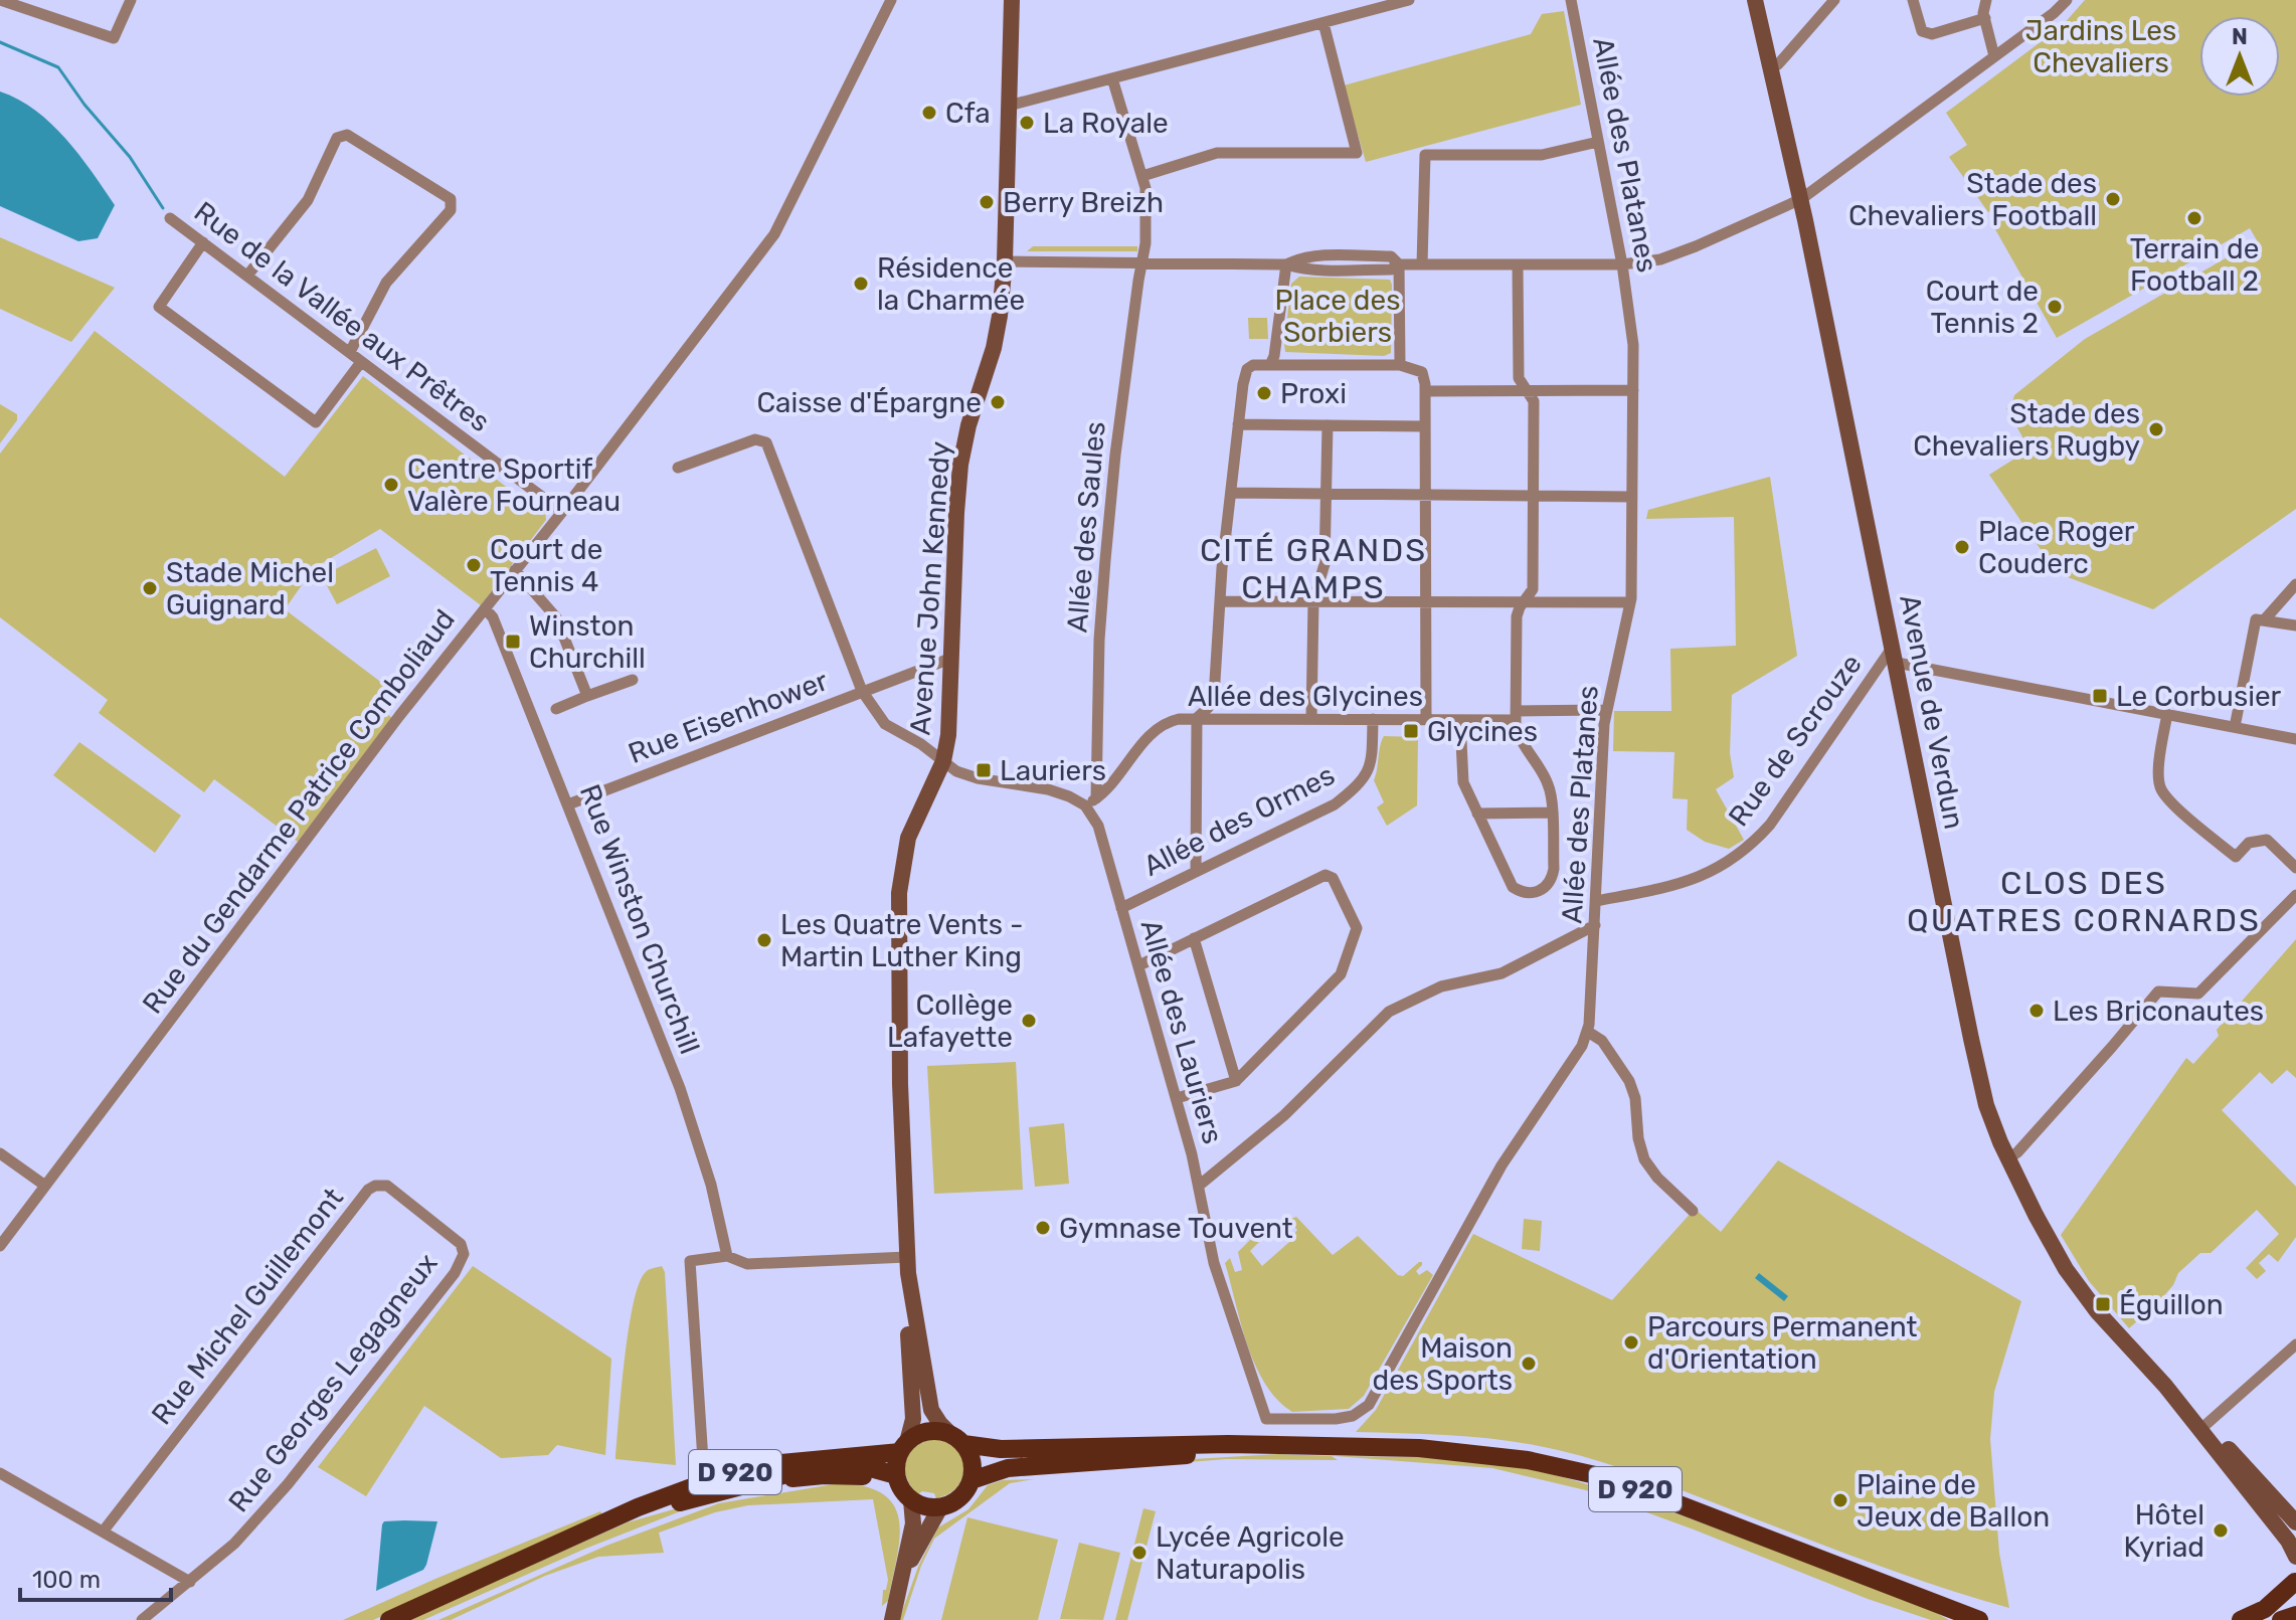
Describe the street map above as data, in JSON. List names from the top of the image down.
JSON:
{
  "streets": {
    "main road": ["Avenue John Kennedy", "Avenue de Verdun", "D 920"],
    "street": [
      "Allée des Platanes",
      "Rue de la Vallée aux Prêtres",
      "Allée des Saules",
      "Allée des Glycines",
      "Rue Eisenhower",
      "Rue de Scrouze",
      "Rue du Gendarme Patrice Comboliaud",
      "Allée des Ormes",
      "Rue Winston Churchill",
      "Allée des Lauriers",
      "Rue Michel Guillemont",
      "Rue Georges Legagneux"
    ]
  },
  "crossings": [
    ["Allée des Platanes", "Allée des Glycines"],
    ["Allée des Platanes", "Rue de Scrouze"],
    ["Allée des Platanes", "Allée des Lauriers"],
    ["Rue de la Vallée aux Prêtres", "Rue du Gendarme Patrice Comboliaud"],
    ["Allée des Saules", "Allée des Glycines"],
    ["Avenue John Kennedy", "Rue Eisenhower"],
    ["Avenue John Kennedy", "D 920"],
    ["Allée des Glycines", "Allée des Ormes"],
    ["Allée des Glycines", "Allée des Lauriers"],
    ["Avenue de Verdun", "Rue de Scrouze"],
    ["Rue Eisenhower", "Rue Winston Churchill"],
    ["Rue du Gendarme Patrice Comboliaud", "Rue Winston Churchill"],
    ["Allée des Ormes", "Allée des Lauriers"],
    ["Rue Michel Guillemont", "Rue Georges Legagneux"]
  ],
  "districts": ["CITÉ GRANDS CHAMPS", "CLOS DES QUATRES CORNARDS"],
  "parks": ["Jardins Les Chevaliers", "Place des Sorbiers"],
  "places": {
    "other": [
      "Cfa",
      "La Royale",
      "Stade des Chevaliers Football",
      "Berry Breizh",
      "Terrain de Football 2",
      "Résidence la Charmée",
      "Court de Tennis 2",
      "Proxi",
      "Caisse d'Épargne",
      "Stade des Chevaliers Rugby",
      "Centre Sportif Valère Fourneau",
      "Place Roger Couderc",
      "Court de Tennis 4",
      "Stade Michel Guignard",
      "Les Quatre Vents - Martin Luther King",
      "Les Briconautes",
      "Collège Lafayette",
      "Gymnase Touvent",
      "Parcours Permanent d'Orientation",
      "Maison des Sports",
      "Plaine de Jeux de Ballon",
      "Hôtel Kyriad",
      "Lycée Agricole Naturapolis"
    ],
    "transit": [
      "Winston Churchill",
      "Le Corbusier",
      "Glycines",
      "Lauriers",
      "Éguillon"
    ]
  },
  "scale_bar": "100 m",
  "north": "top"
}
